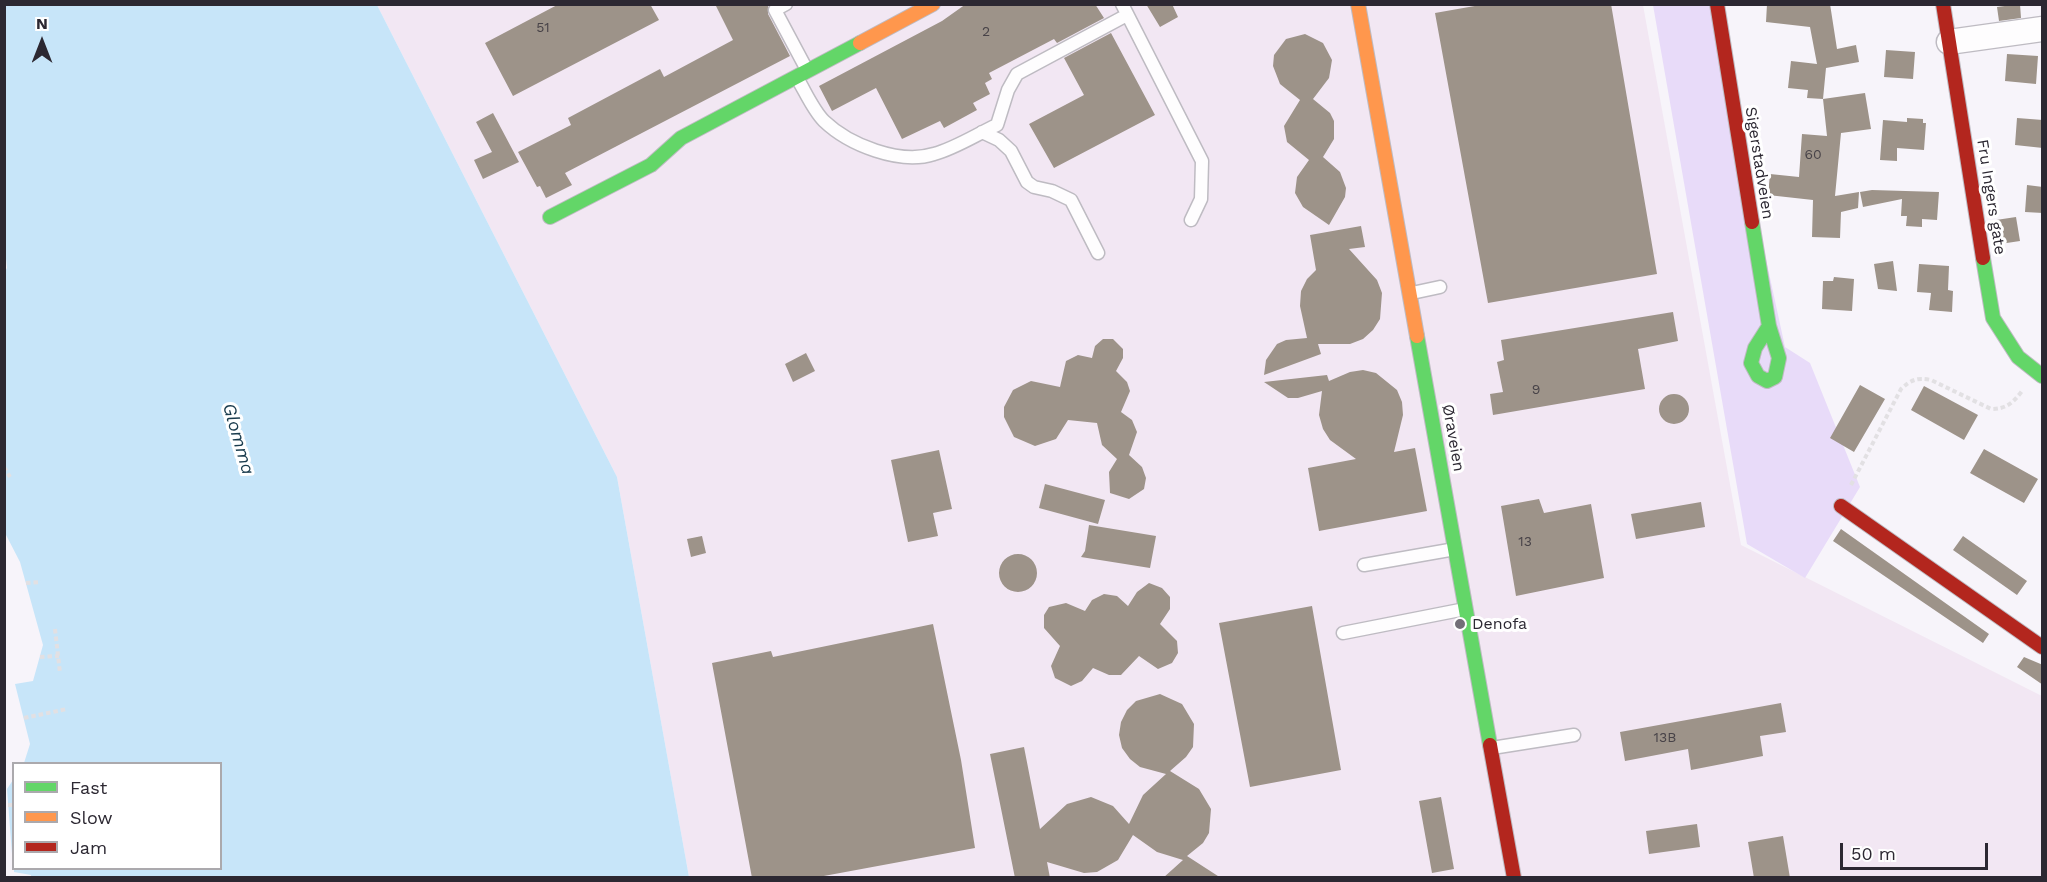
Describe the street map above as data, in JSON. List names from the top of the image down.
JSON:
{
  "streets": {
    "street": ["Sigerstadveien", "Fru Ingers gate", "Øraveien"]
  },
  "water": ["Glomma"],
  "places": ["Denofa"],
  "house_numbers": [
    "51",
    "2",
    "60",
    "9",
    "13",
    "13B"
  ],
  "legend": ["Fast", "Slow", "Jam"],
  "scale_bar": "50 m",
  "north": "top"
}
